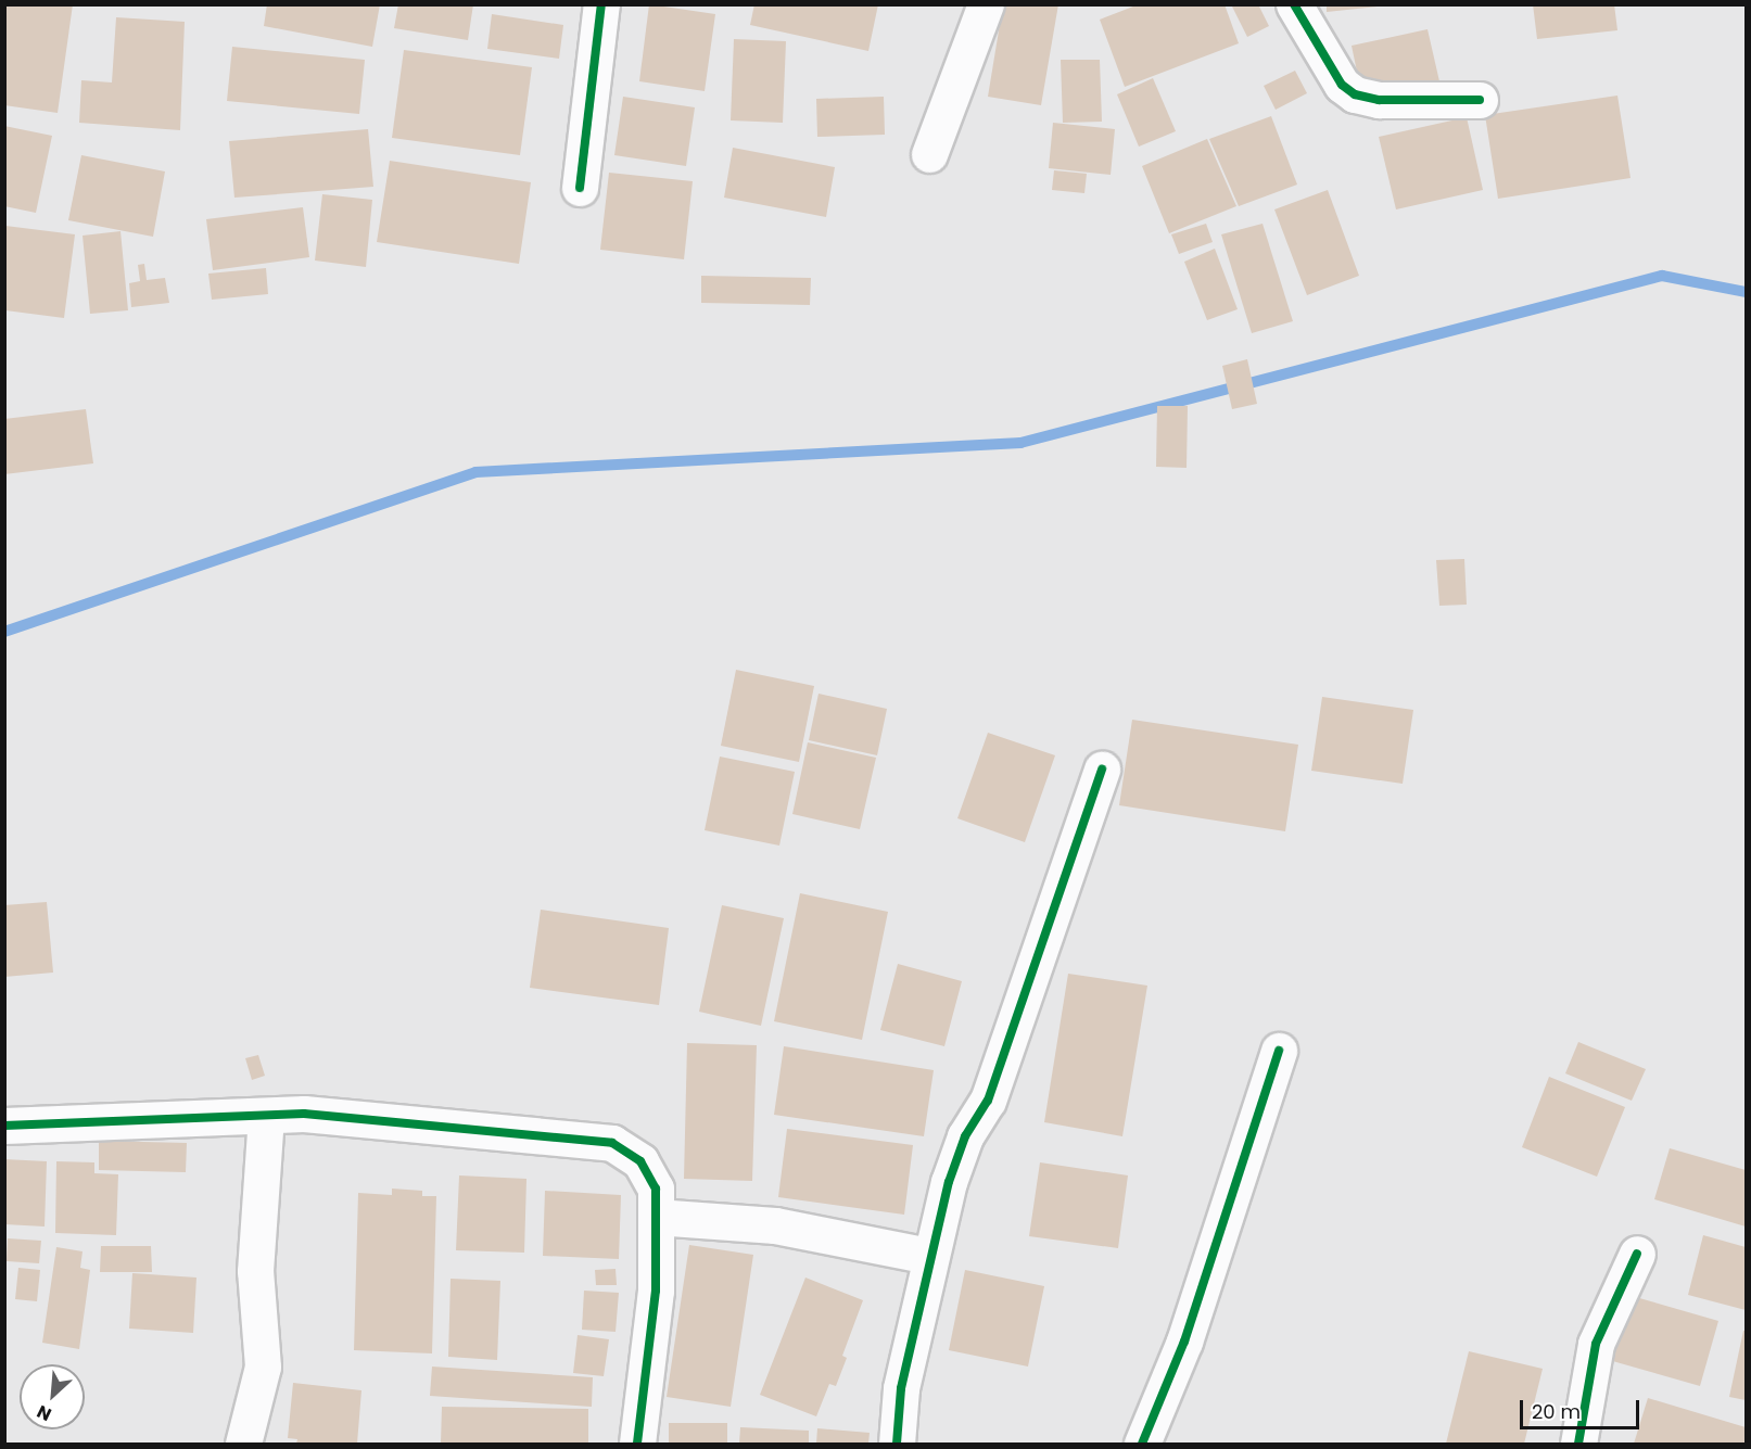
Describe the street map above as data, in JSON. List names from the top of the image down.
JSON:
{
  "scale_bar": "20 m",
  "north": "bottom left"
}
